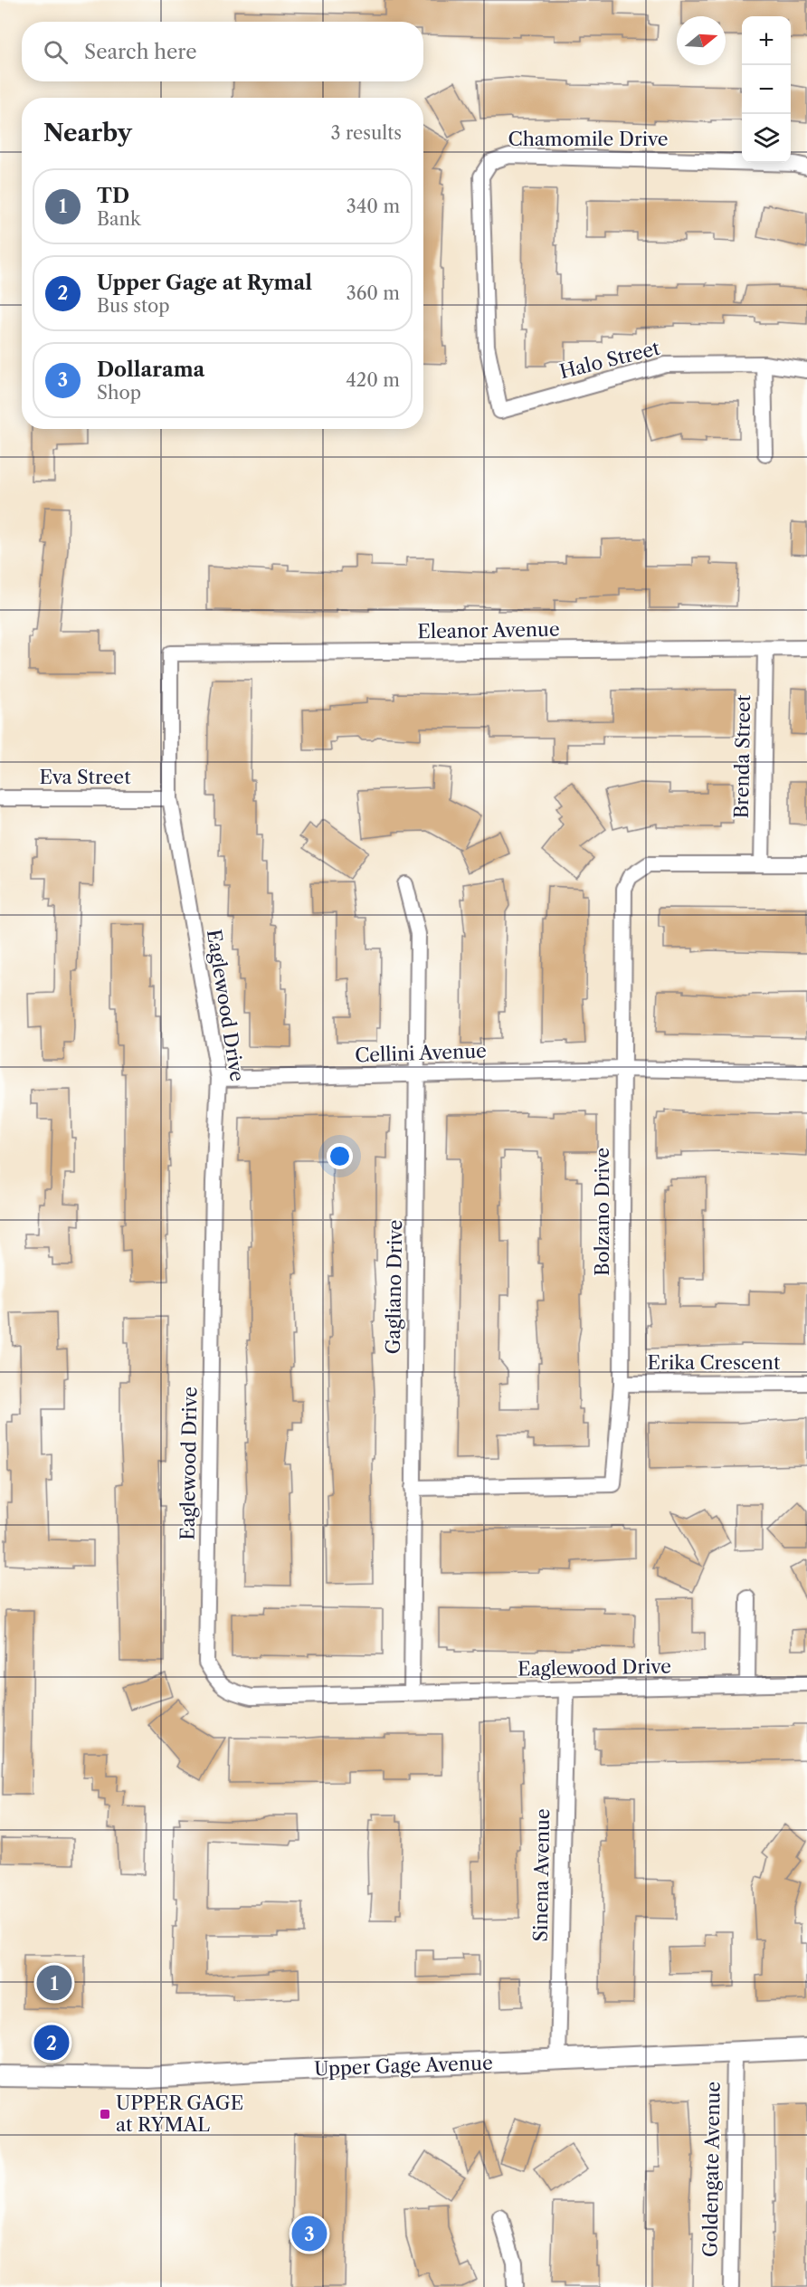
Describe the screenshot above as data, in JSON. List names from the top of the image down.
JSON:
{
  "streets": {
    "main road": ["Upper Gage Avenue"],
    "street": [
      "Chamomile Drive",
      "Halo Street",
      "Eleanor Avenue",
      "Brenda Street",
      "Eva Street",
      "Eaglewood Drive",
      "Cellini Avenue",
      "Bolzano Drive",
      "Gagliano Drive",
      "Erika Crescent",
      "Sinena Avenue",
      "Goldengate Avenue"
    ]
  },
  "crossings": [
    ["Chamomile Drive", "Halo Street"],
    ["Eleanor Avenue", "Brenda Street"],
    ["Eleanor Avenue", "Eaglewood Drive"],
    ["Brenda Street", "Bolzano Drive"],
    ["Eva Street", "Eaglewood Drive"],
    ["Eaglewood Drive", "Cellini Avenue"],
    ["Eaglewood Drive", "Gagliano Drive"],
    ["Eaglewood Drive", "Sinena Avenue"],
    ["Cellini Avenue", "Bolzano Drive"],
    ["Cellini Avenue", "Gagliano Drive"],
    ["Bolzano Drive", "Gagliano Drive"],
    ["Bolzano Drive", "Erika Crescent"],
    ["Sinena Avenue", "Upper Gage Avenue"],
    ["Upper Gage Avenue", "Goldengate Avenue"]
  ],
  "places": {
    "transit": ["UPPER GAGE at RYMAL"]
  },
  "north": "right",
  "page": {
    "map_buttons": ["+", "−"],
    "search": "Search here",
    "heading": ["Nearby", "3 results"],
    "list": [
      {
        "mark": "1",
        "name": "TD",
        "note": "Bank",
        "value": "340 m"
      },
      {
        "mark": "2",
        "name": "Upper Gage at Rymal",
        "note": "Bus stop",
        "value": "360 m"
      },
      {
        "mark": "3",
        "name": "Dollarama",
        "note": "Shop",
        "value": "420 m"
      }
    ],
    "pins": ["1", "2", "3"]
  }
}
